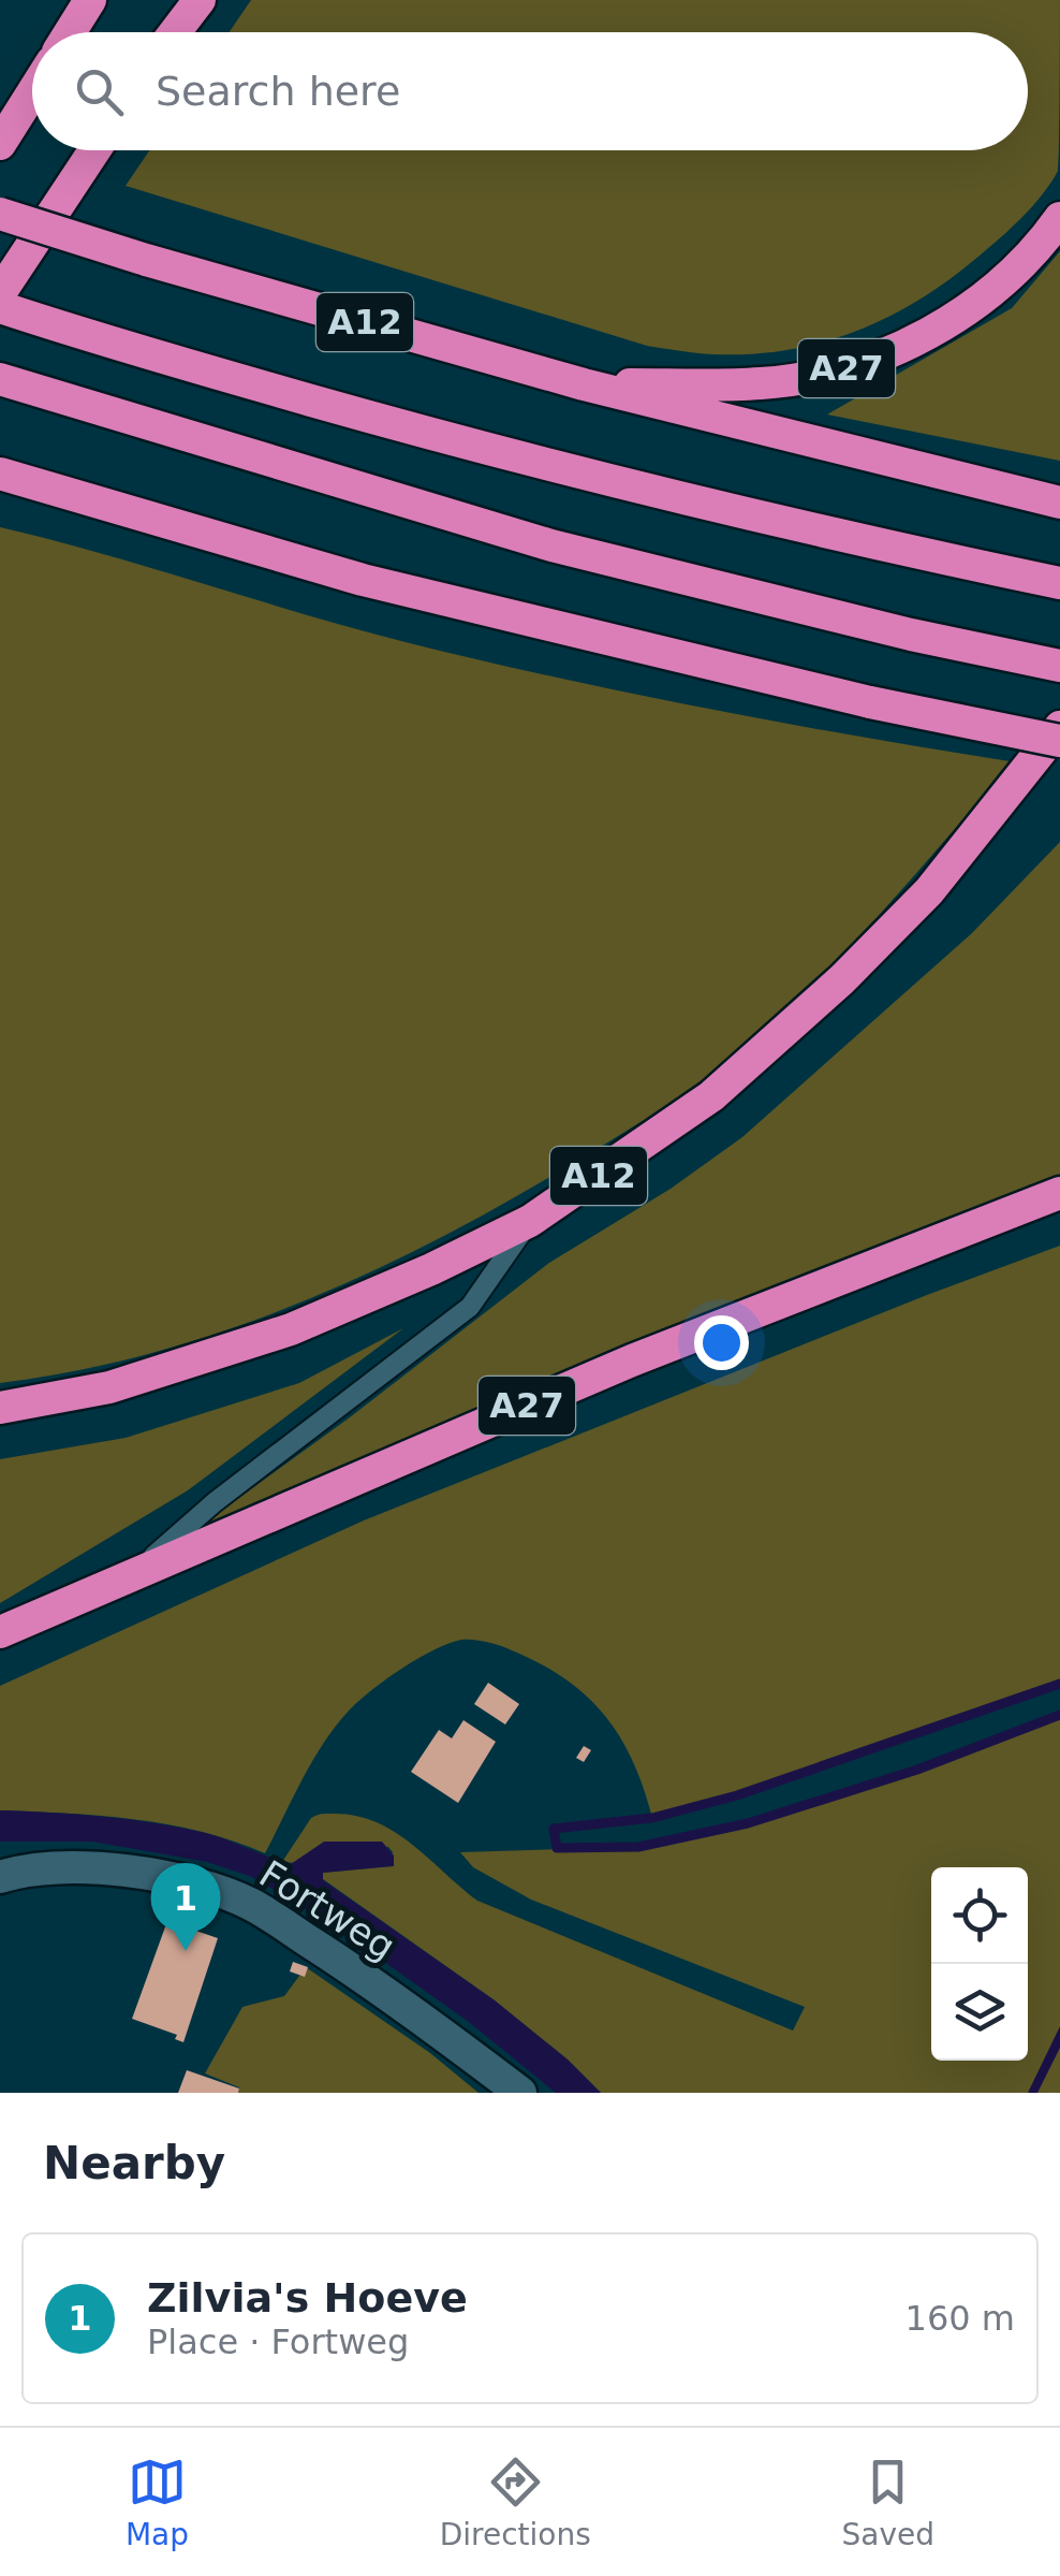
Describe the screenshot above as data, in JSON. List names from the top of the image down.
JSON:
{
  "streets": {
    "highway": ["A12", "A27"],
    "street": ["Fortweg"]
  },
  "crossings": [
    ["A12", "A27"]
  ],
  "page": {
    "search": "Search here",
    "pins": "1",
    "heading": "Nearby",
    "list": [
      {
        "mark": "1",
        "name": "Zilvia's Hoeve",
        "note": "Place · Fortweg",
        "value": "160 m"
      }
    ],
    "nav": ["Map", "Directions", "Saved"]
  }
}
